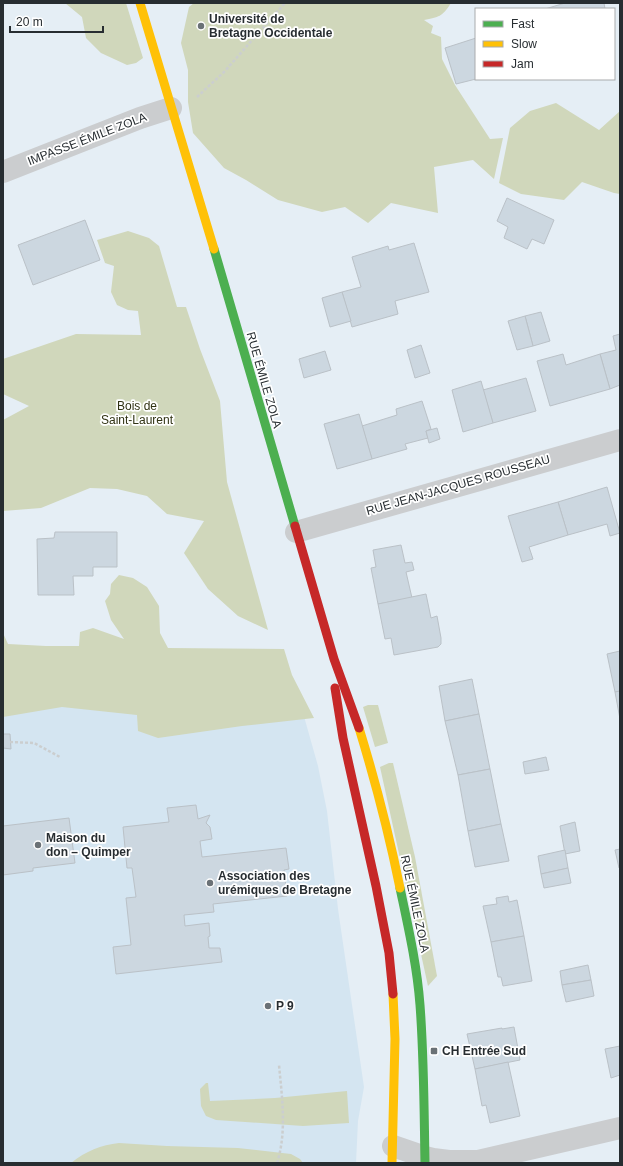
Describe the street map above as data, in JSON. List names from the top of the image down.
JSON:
{
  "streets": {
    "street": ["IMPASSE ÉMILE ZOLA", "RUE ÉMILE ZOLA", "RUE JEAN-JACQUES ROUSSEAU"]
  },
  "crossings": [
    ["IMPASSE ÉMILE ZOLA", "RUE ÉMILE ZOLA"],
    ["RUE ÉMILE ZOLA", "RUE JEAN-JACQUES ROUSSEAU"]
  ],
  "parks": ["Bois de Saint-Laurent"],
  "places": {
    "other": [
      "Université de Bretagne Occidentale",
      "Maison du don – Quimper",
      "Association des urémiques de Bretagne",
      "P 9"
    ],
    "transit": ["CH Entrée Sud"]
  },
  "legend": ["Fast", "Slow", "Jam"],
  "scale_bar": "20 m"
}
